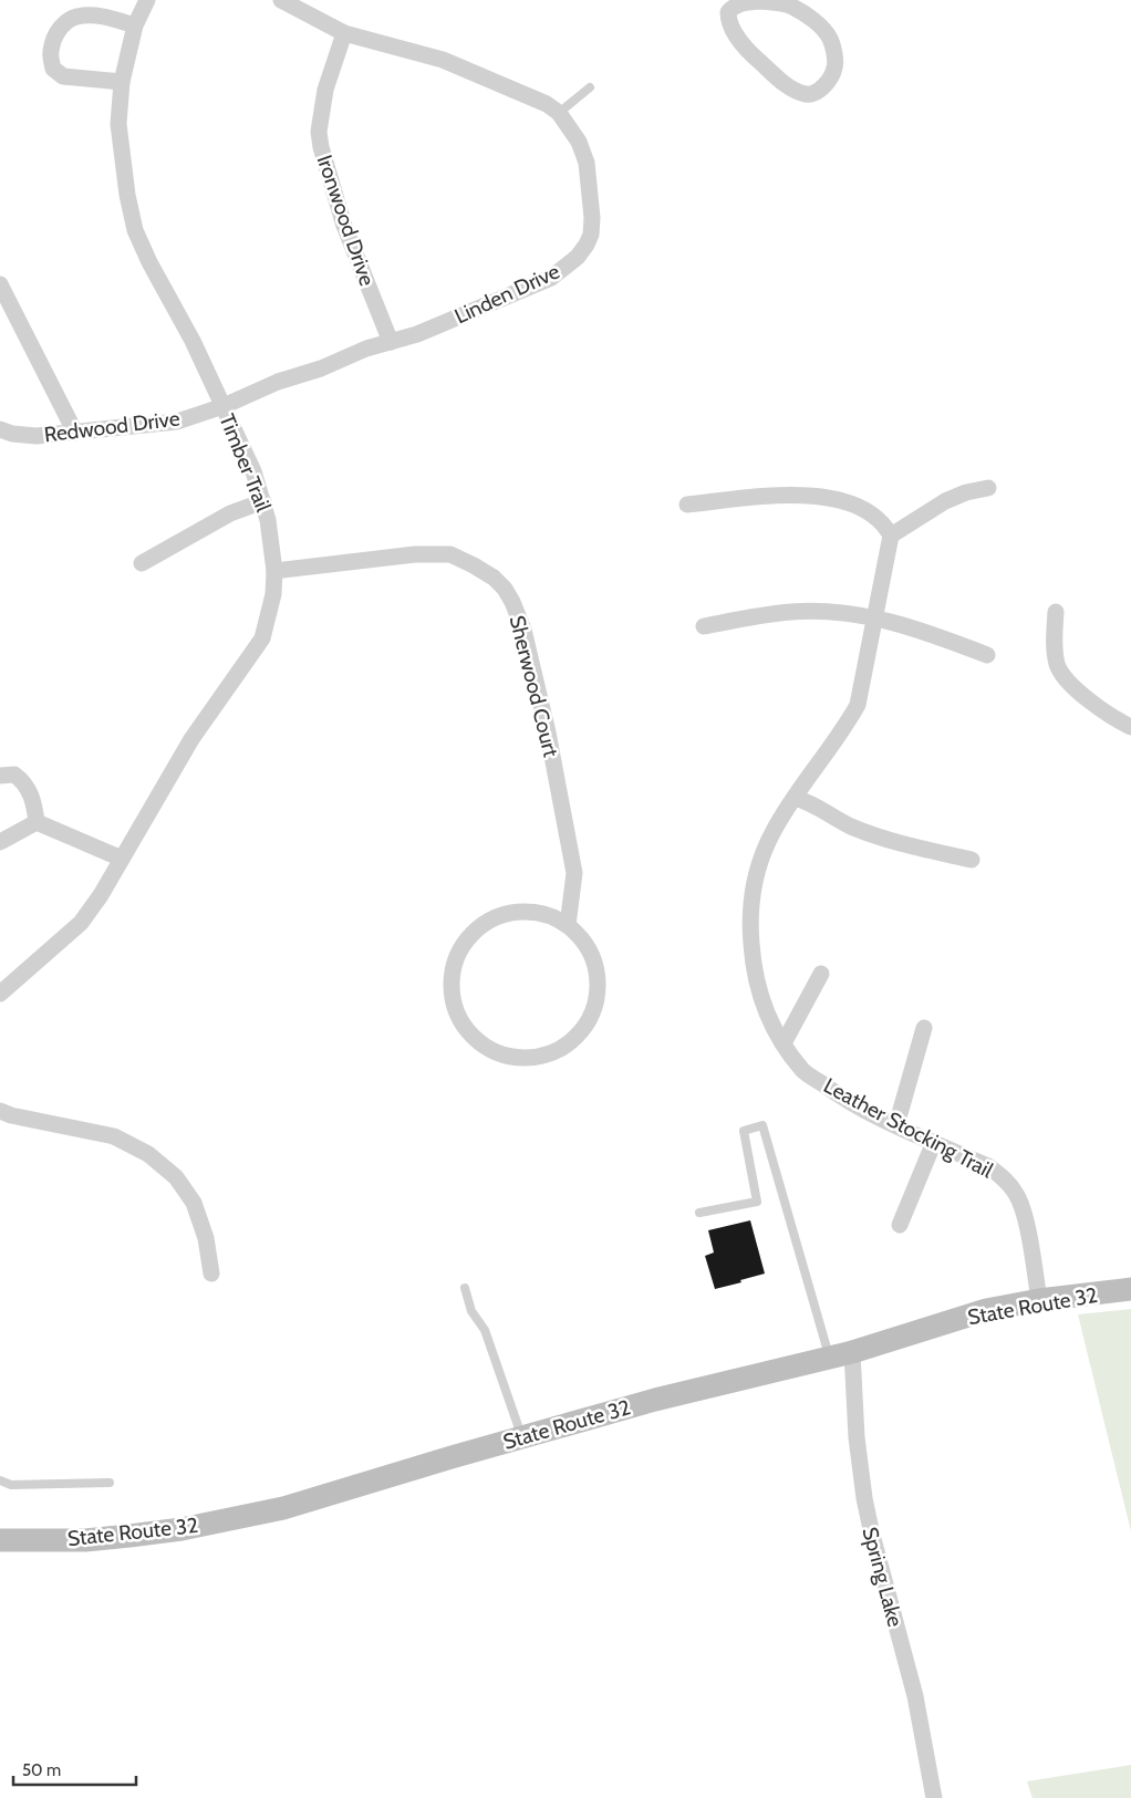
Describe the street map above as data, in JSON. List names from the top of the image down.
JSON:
{
  "streets": {
    "main road": ["State Route 32"],
    "street": [
      "Ironwood Drive",
      "Linden Drive",
      "Redwood Drive",
      "Timber Trail",
      "Sherwood Court",
      "Leather Stocking Trail",
      "Spring Lake"
    ]
  },
  "crossings": [
    ["Ironwood Drive", "Linden Drive"],
    ["Linden Drive", "Redwood Drive"],
    ["Linden Drive", "Timber Trail"],
    ["Redwood Drive", "Timber Trail"],
    ["Timber Trail", "Sherwood Court"],
    ["Leather Stocking Trail", "State Route 32"],
    ["State Route 32", "Spring Lake"]
  ],
  "scale_bar": "50 m"
}
